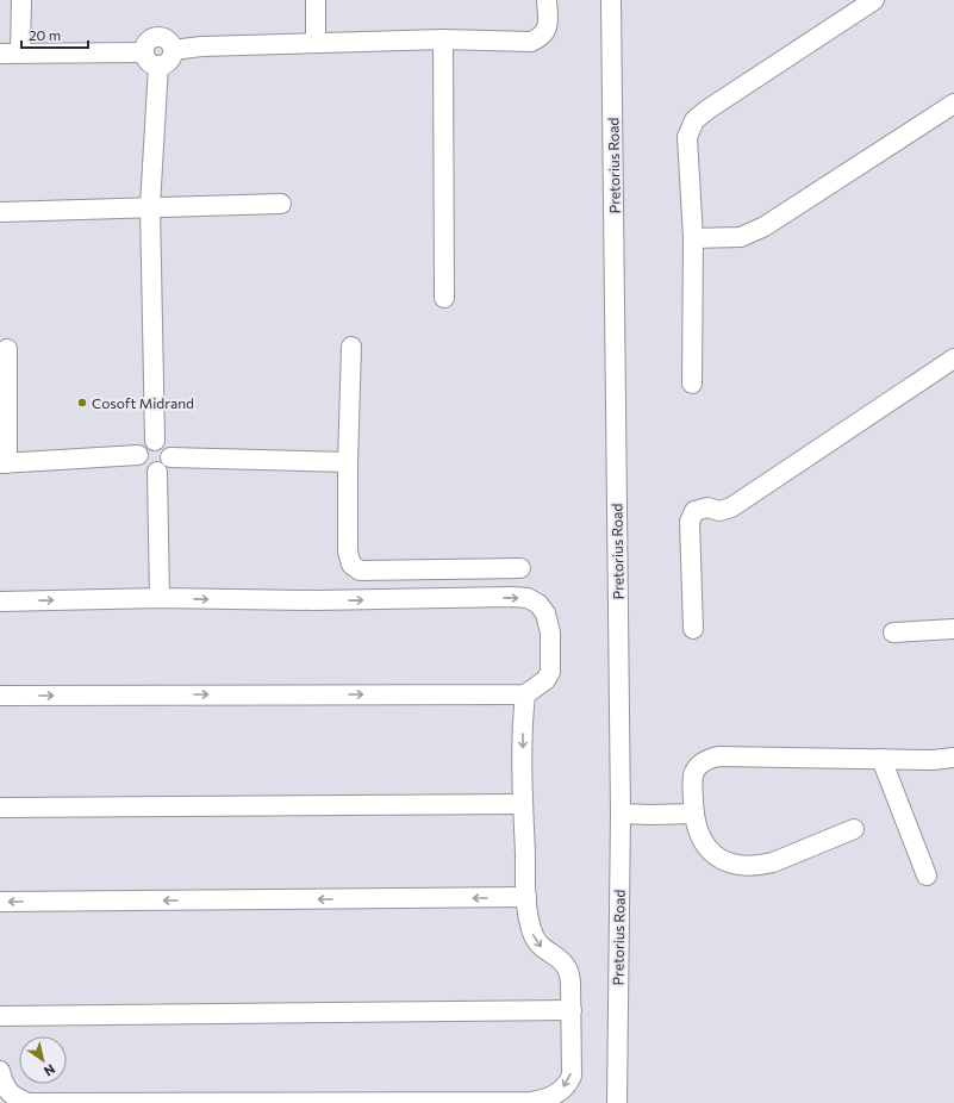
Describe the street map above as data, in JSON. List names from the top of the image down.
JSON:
{
  "streets": {
    "street": ["Pretorius Road"]
  },
  "places": ["Cosoft Midrand"],
  "scale_bar": "20 m",
  "north": "bottom right"
}
